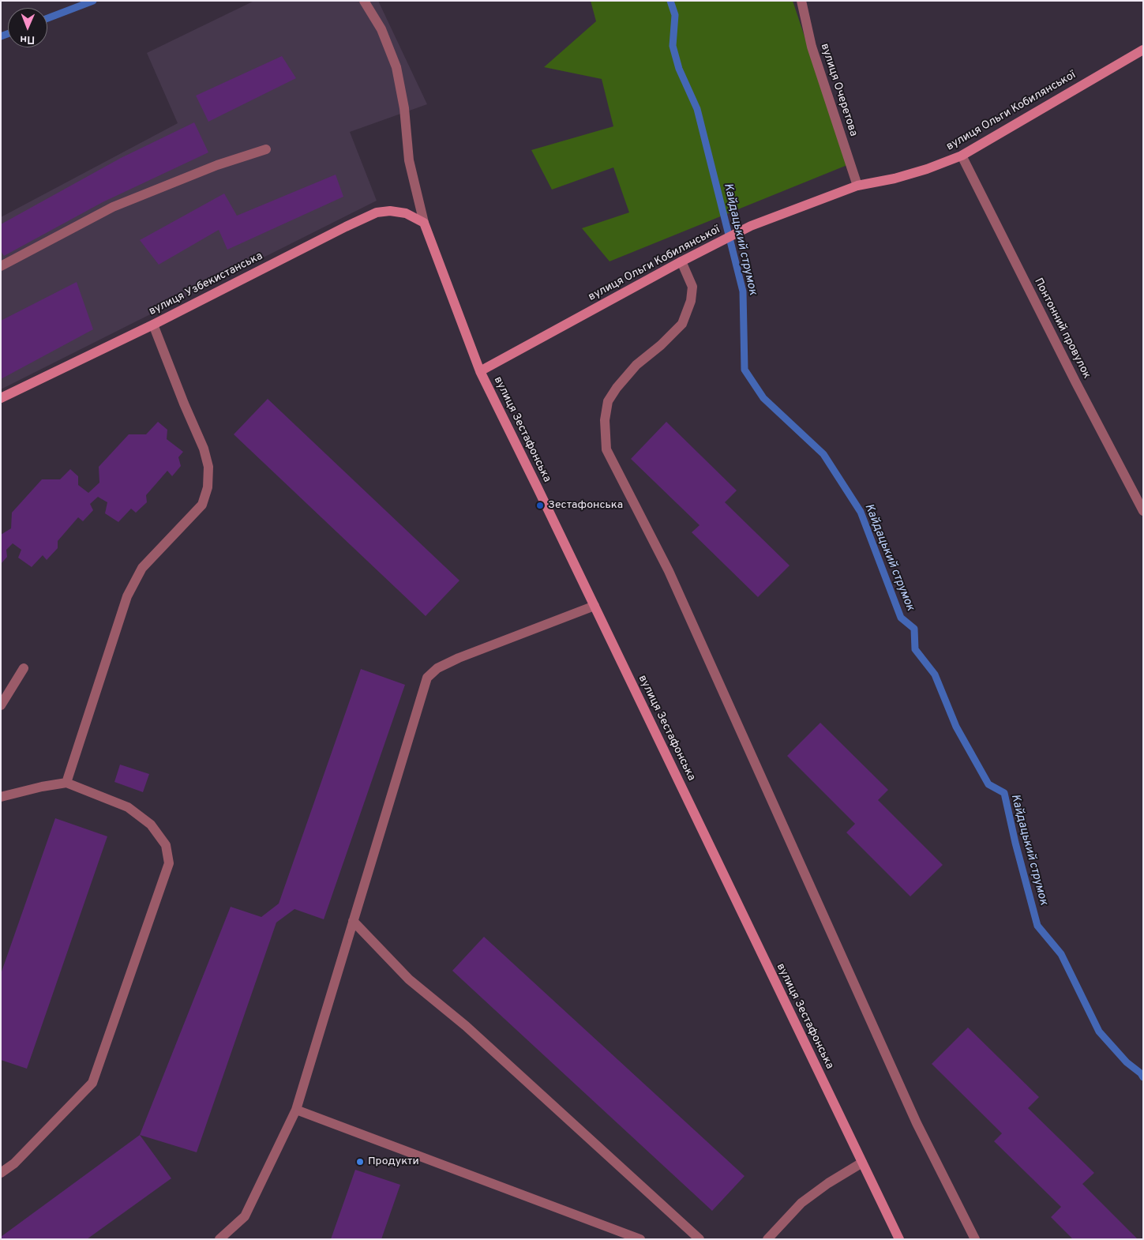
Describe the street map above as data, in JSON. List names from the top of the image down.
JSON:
{
  "streets": {
    "street": [
      "вулиця Очеретова",
      "вулиця Ольги Кобилянської",
      "вулиця Узбекистанська",
      "Понтонний провулок",
      "вулиця Зестафонська"
    ]
  },
  "crossings": [
    ["вулиця Очеретова", "вулиця Ольги Кобилянської"],
    ["вулиця Ольги Кобилянської", "Понтонний провулок"],
    ["вулиця Ольги Кобилянської", "вулиця Зестафонська"],
    ["вулиця Узбекистанська", "вулиця Зестафонська"]
  ],
  "water": ["Кайдацький струмок"],
  "places": ["Зестафонська", "Продукти"],
  "north": "bottom"
}
